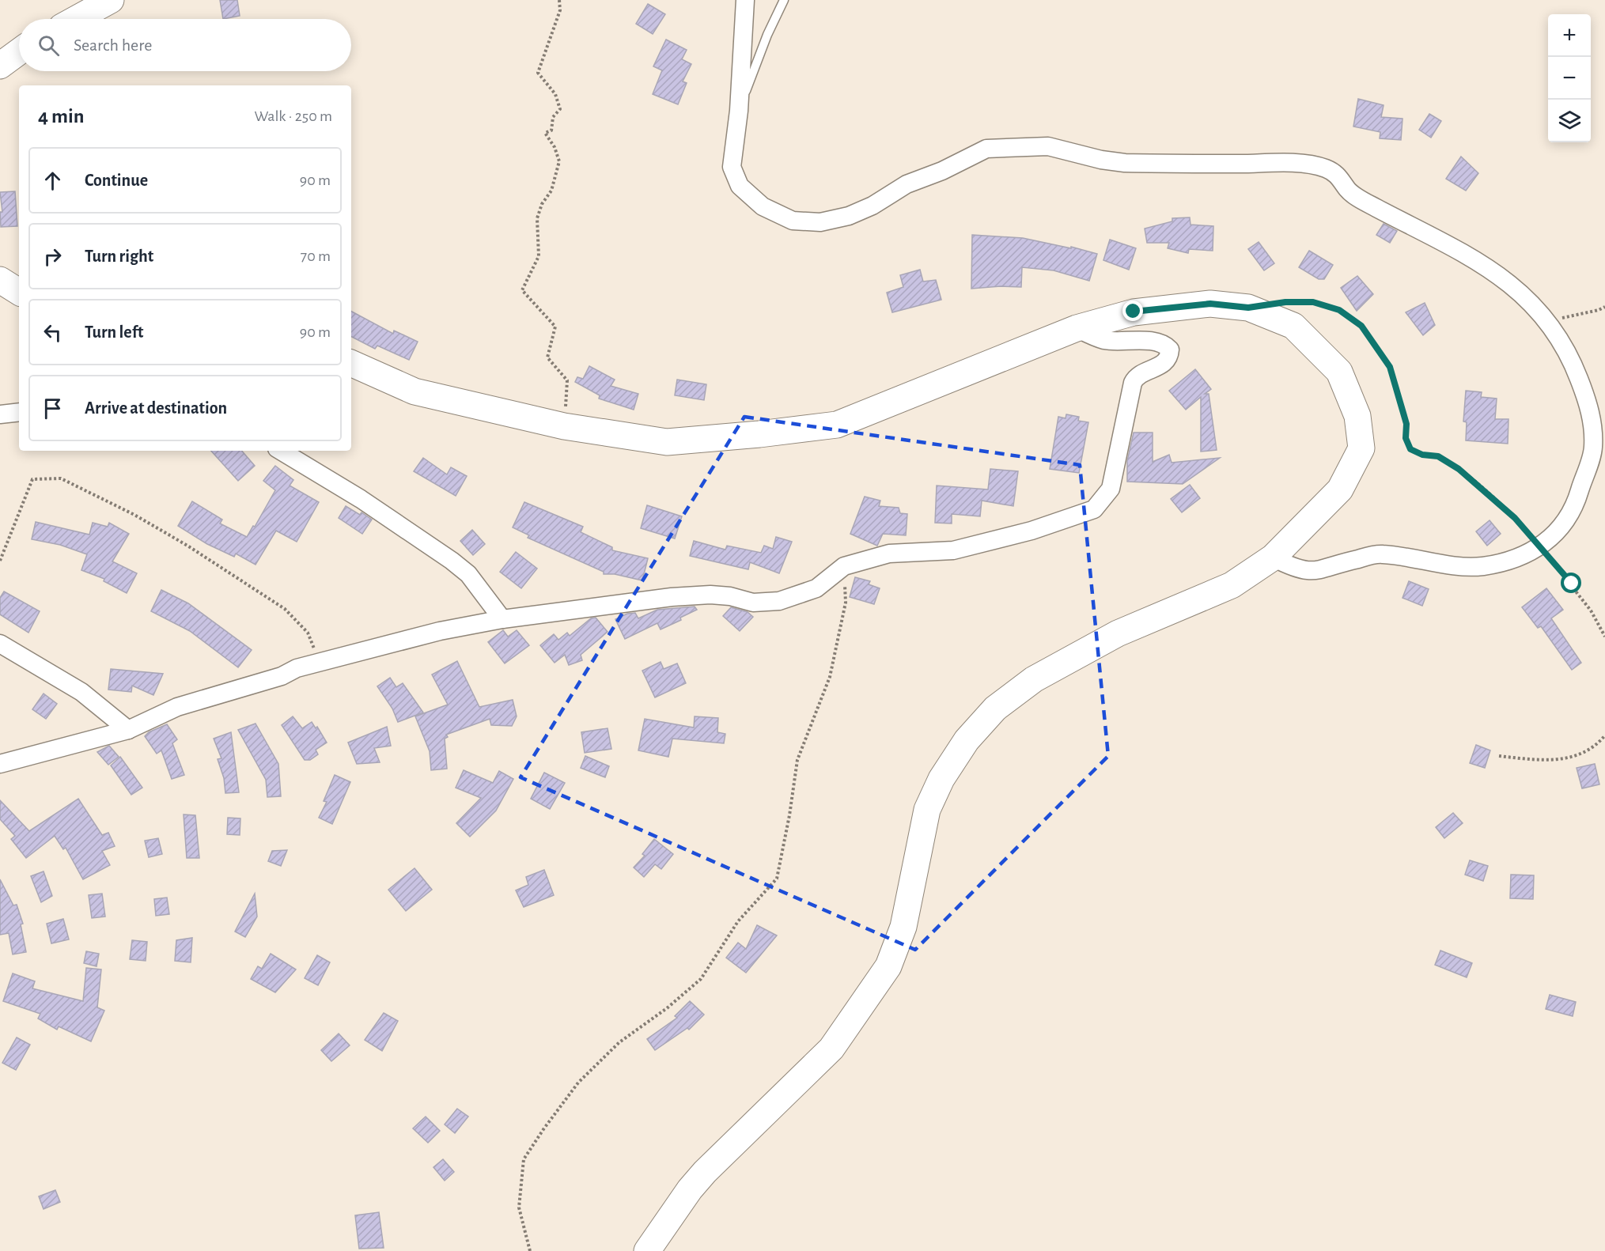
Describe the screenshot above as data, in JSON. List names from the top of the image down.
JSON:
{
  "page": {
    "map_buttons": ["+", "−"],
    "search": "Search here",
    "heading": ["4 min", "Walk · 250 m"],
    "list": [
      ["Continue", "90 m"],
      ["Turn right", "70 m"],
      ["Turn left", "90 m"],
      "Arrive at destination"
    ]
  }
}
